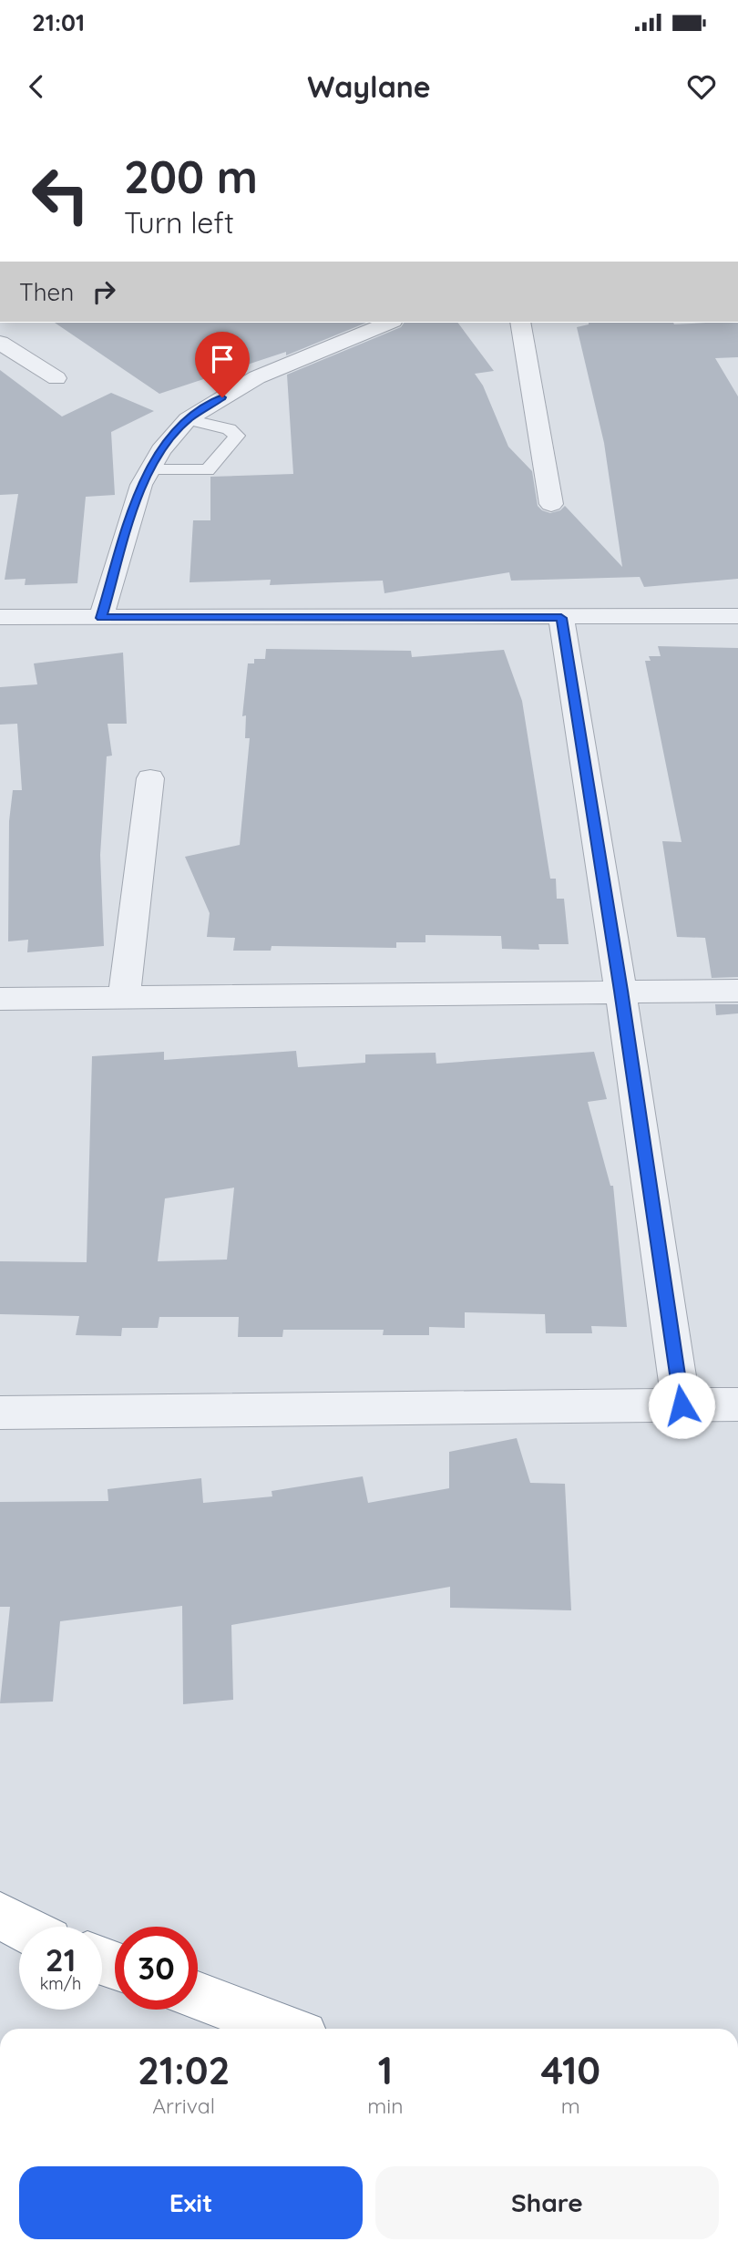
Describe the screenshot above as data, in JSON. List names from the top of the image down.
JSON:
{
  "page": {
    "status": "21:01",
    "header": "Waylane",
    "turn": ["200 m", "Turn left"],
    "then": "Then",
    "speed": "21 km/h",
    "limit": "30",
    "eta": [
      "21:02",
      "Arrival",
      "1",
      "min",
      "410",
      "m"
    ],
    "buttons": ["Exit", "Share"]
  }
}
